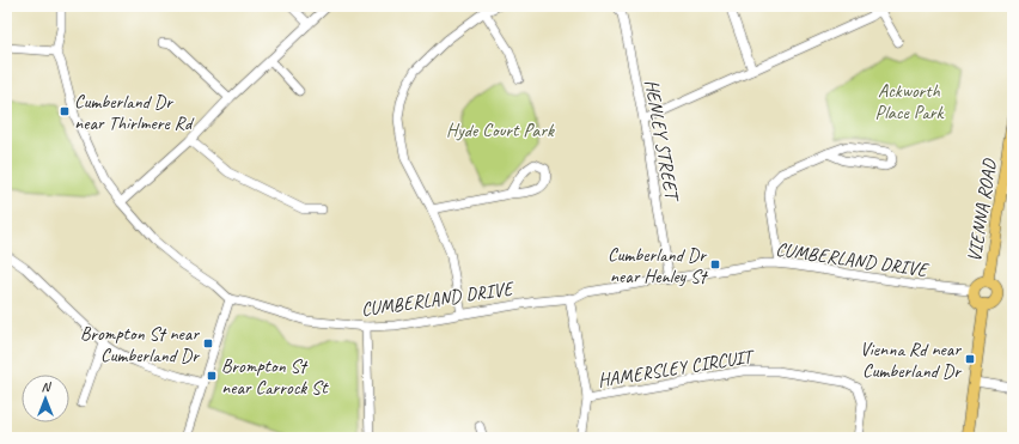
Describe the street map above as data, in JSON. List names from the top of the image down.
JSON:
{
  "streets": {
    "main road": ["VIENNA ROAD"],
    "street": ["HENLEY STREET", "CUMBERLAND DRIVE", "HAMERSLEY CIRCUIT"]
  },
  "crossings": [
    ["HENLEY STREET", "CUMBERLAND DRIVE"],
    ["VIENNA ROAD", "CUMBERLAND DRIVE"]
  ],
  "parks": ["Ackworth Place Park", "Hyde Court Park"],
  "places": {
    "transit": [
      "Cumberland Dr near Thirlmere Rd",
      "Cumberland Dr near Henley St",
      "Brompton St near Cumberland Dr",
      "Vienna Rd near Cumberland Dr",
      "Brompton St near Carrock St"
    ]
  },
  "north": "top"
}
